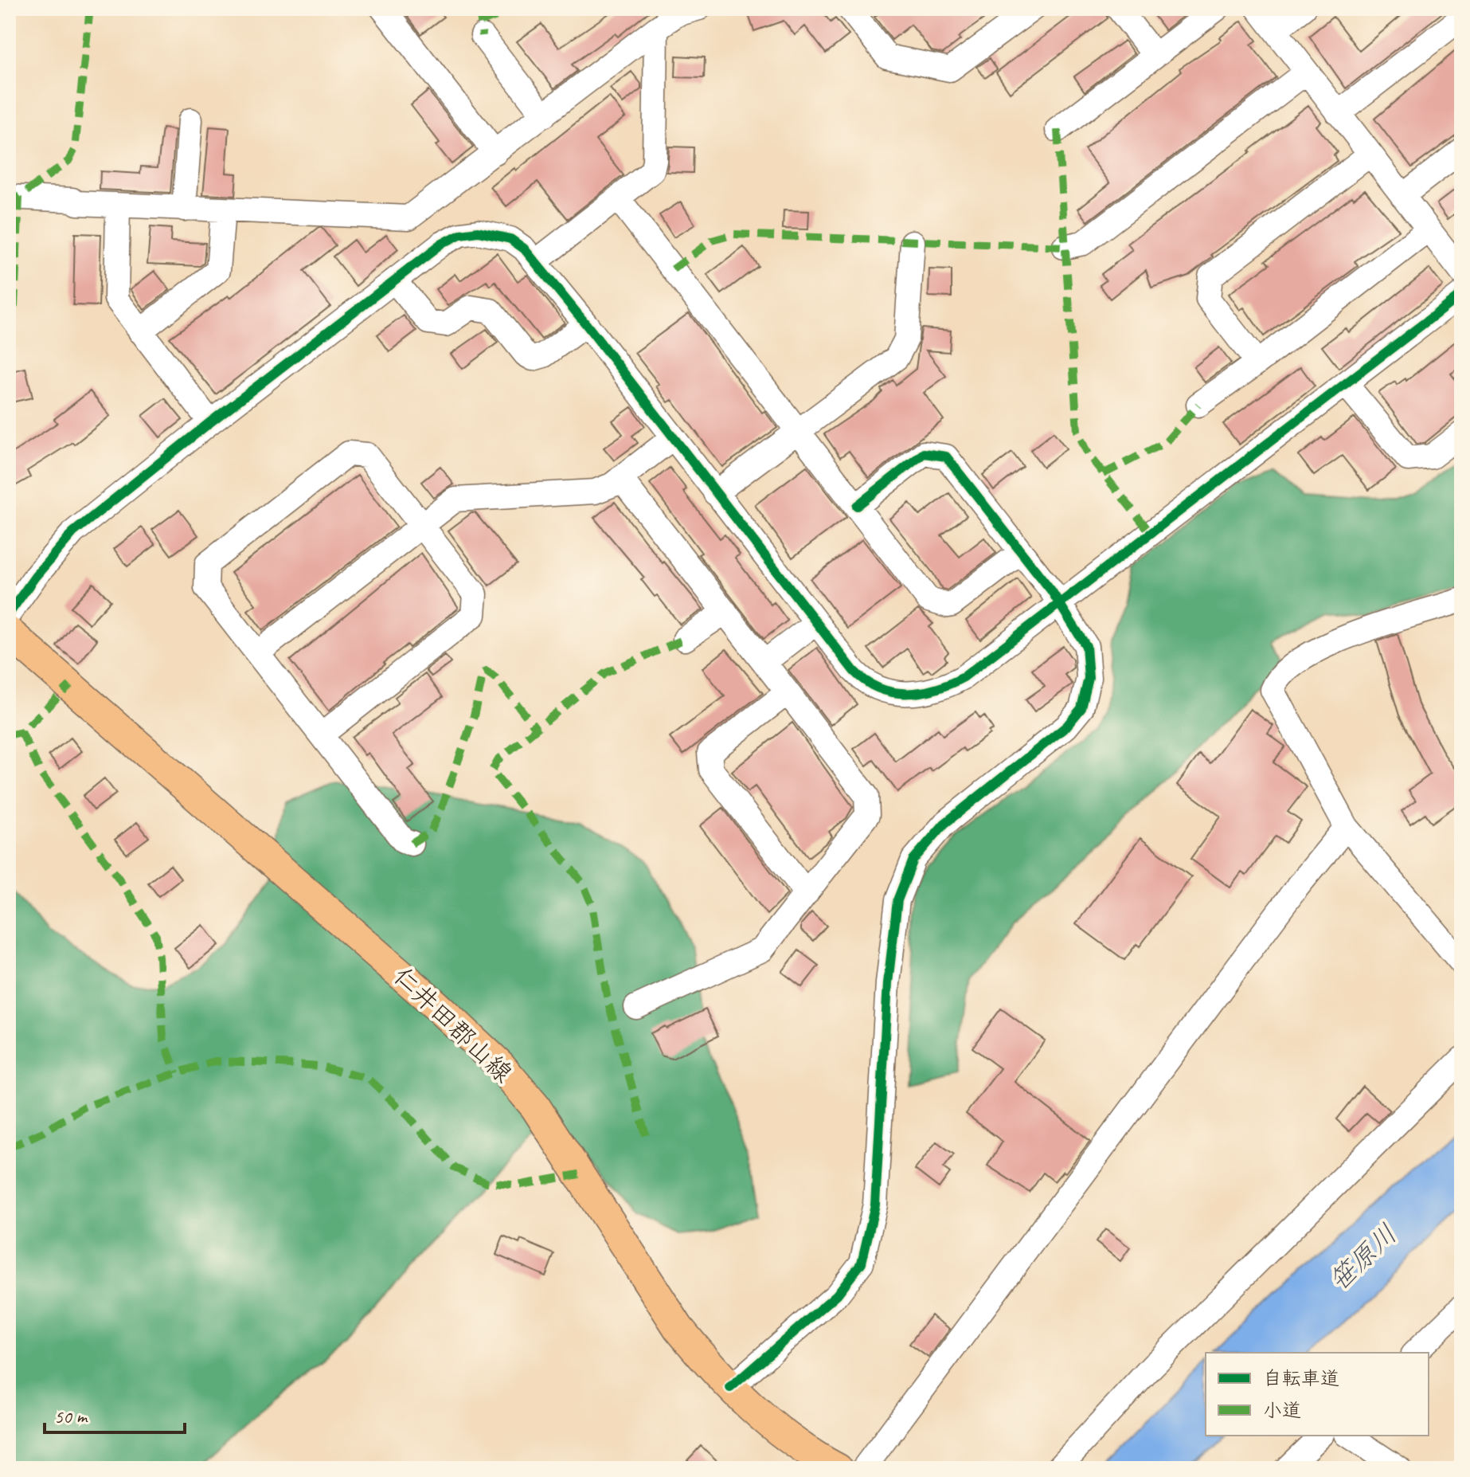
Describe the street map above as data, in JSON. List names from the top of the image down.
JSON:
{
  "streets": {
    "main road": ["仁井田郡山線"]
  },
  "water": ["笹原川"],
  "legend": ["自転車道", "小道"],
  "scale_bar": "50 m"
}
